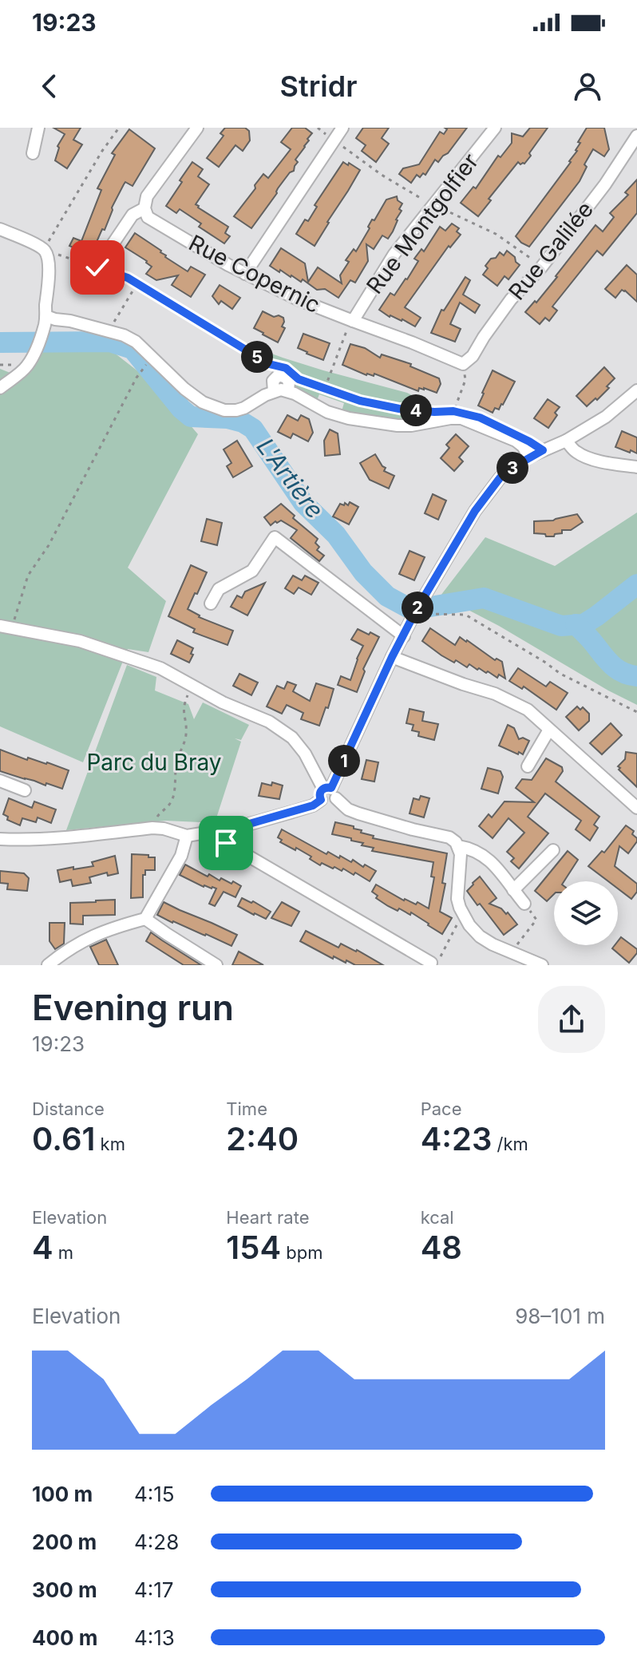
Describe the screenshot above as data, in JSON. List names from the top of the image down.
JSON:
{
  "streets": {
    "street": ["Rue Montgolfier", "Rue Galilée", "Rue Copernic"]
  },
  "crossings": [
    ["Rue Montgolfier", "Rue Copernic"],
    ["Rue Galilée", "Rue Copernic"]
  ],
  "water": ["L'Artière"],
  "parks": ["Parc du Bray"],
  "page": {
    "status": "19:23",
    "header": "Stridr",
    "pins": [
      "5",
      "4",
      "3",
      "2",
      "1"
    ],
    "heading": ["Evening run", "19:23"],
    "stats": [
      ["Distance", "0.61 km"],
      ["Time", "2:40"],
      ["Pace", "4:23 /km"],
      ["Elevation", "4 m"],
      ["Heart rate", "154 bpm"],
      ["kcal", "48"]
    ],
    "chart": ["Elevation", "98–101 m"],
    "list": [
      {
        "name": "100 m",
        "note": "4:15"
      },
      {
        "name": "200 m",
        "note": "4:28"
      },
      {
        "name": "300 m",
        "note": "4:17"
      },
      {
        "name": "400 m",
        "note": "4:13"
      }
    ]
  }
}
